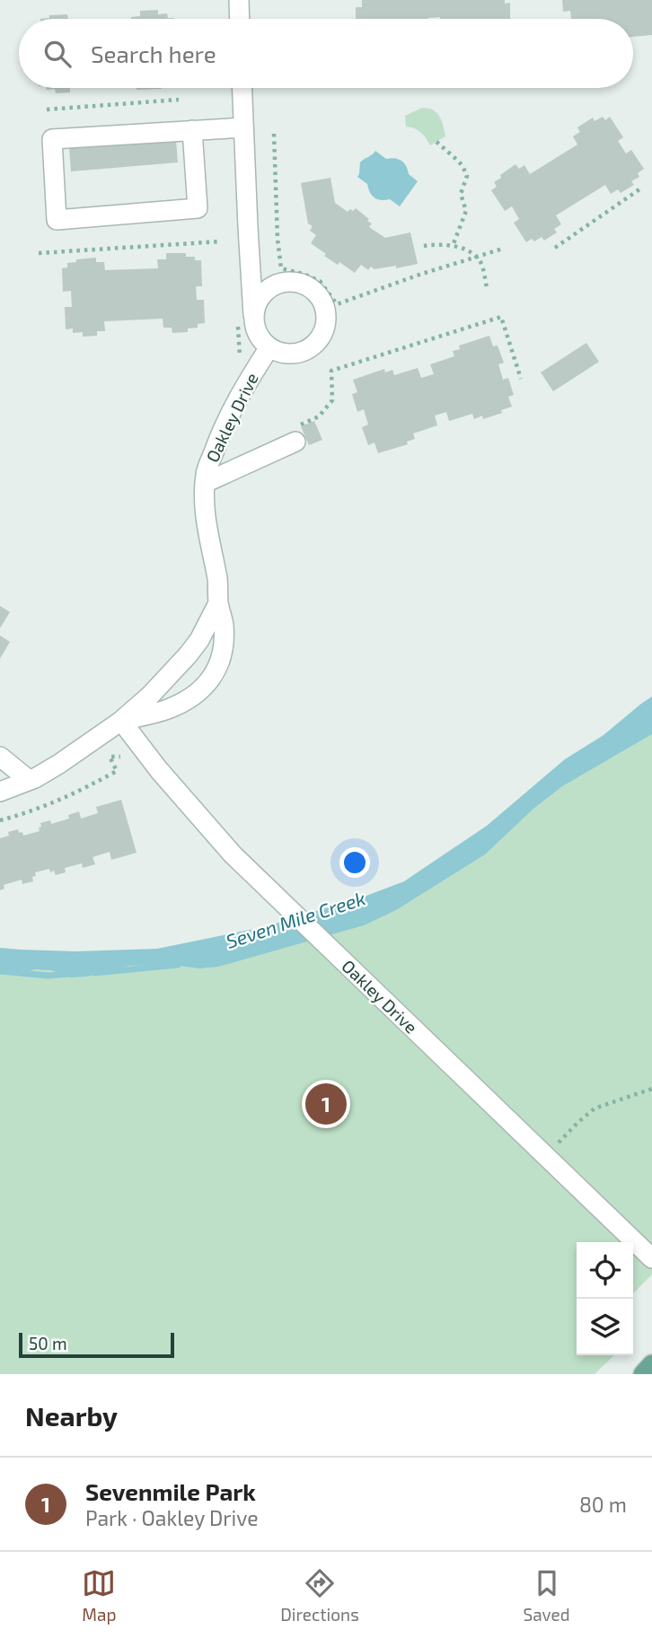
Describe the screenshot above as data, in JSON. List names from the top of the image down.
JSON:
{
  "streets": {
    "street": ["Oakley Drive"]
  },
  "water": ["Seven Mile Creek"],
  "scale_bar": "50 m",
  "page": {
    "search": "Search here",
    "pins": "1",
    "scale": "50 m",
    "heading": "Nearby",
    "list": [
      {
        "mark": "1",
        "name": "Sevenmile Park",
        "note": "Park · Oakley Drive",
        "value": "80 m"
      }
    ],
    "nav": ["Map", "Directions", "Saved"]
  }
}
